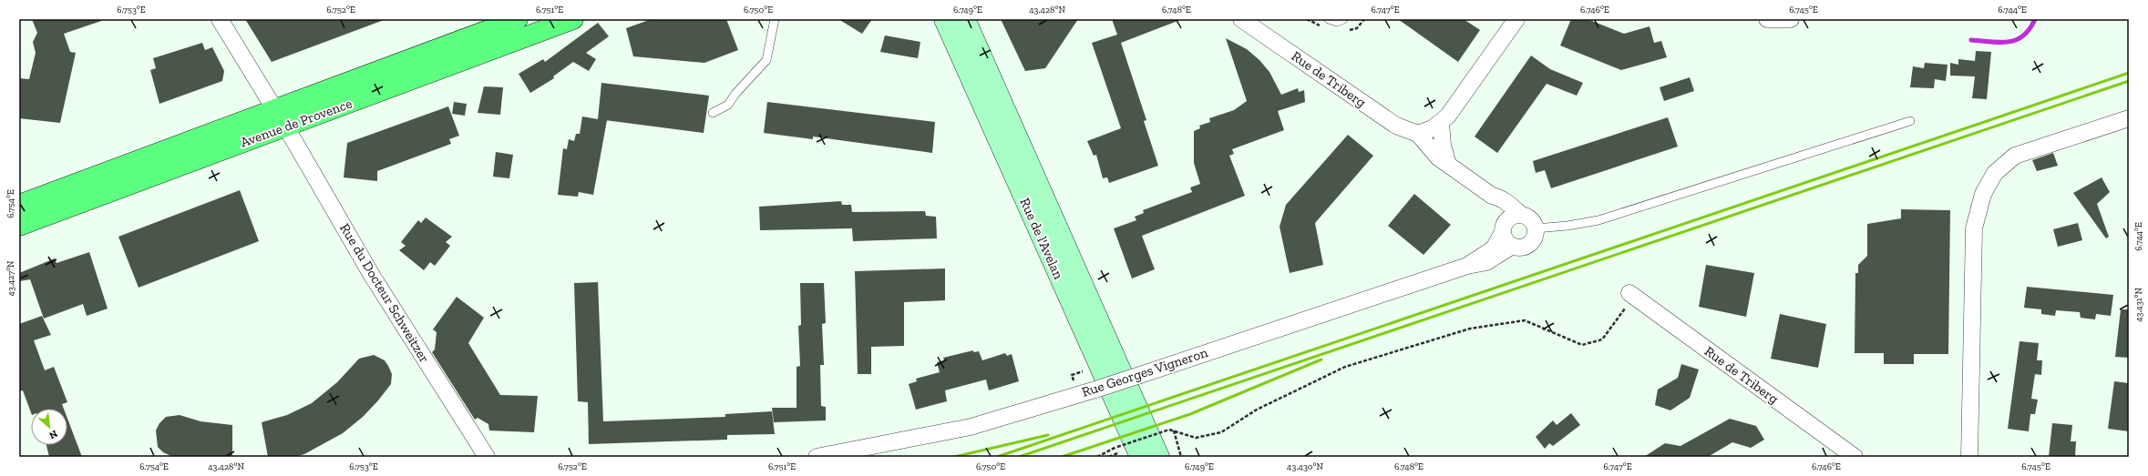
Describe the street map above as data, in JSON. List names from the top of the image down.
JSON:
{
  "streets": {
    "main road": ["Avenue de Provence", "Rue de l'Avelan"],
    "street": ["Rue de Triberg", "Rue du Docteur Schweitzer", "Rue Georges Vigneron"]
  },
  "crossings": [
    ["Rue de Triberg", "Rue Georges Vigneron"],
    ["Avenue de Provence", "Rue du Docteur Schweitzer"]
  ],
  "north": "bottom right",
  "coordinates": [
    "6.753°E",
    "6.752°E",
    "6.751°E",
    "6.750°E",
    "6.749°E",
    "43.428°N",
    "6.748°E",
    "6.747°E",
    "6.746°E",
    "6.745°E",
    "6.744°E",
    "6.754°E",
    "43.427°N",
    "43.431°N",
    "43.430°N"
  ]
}
